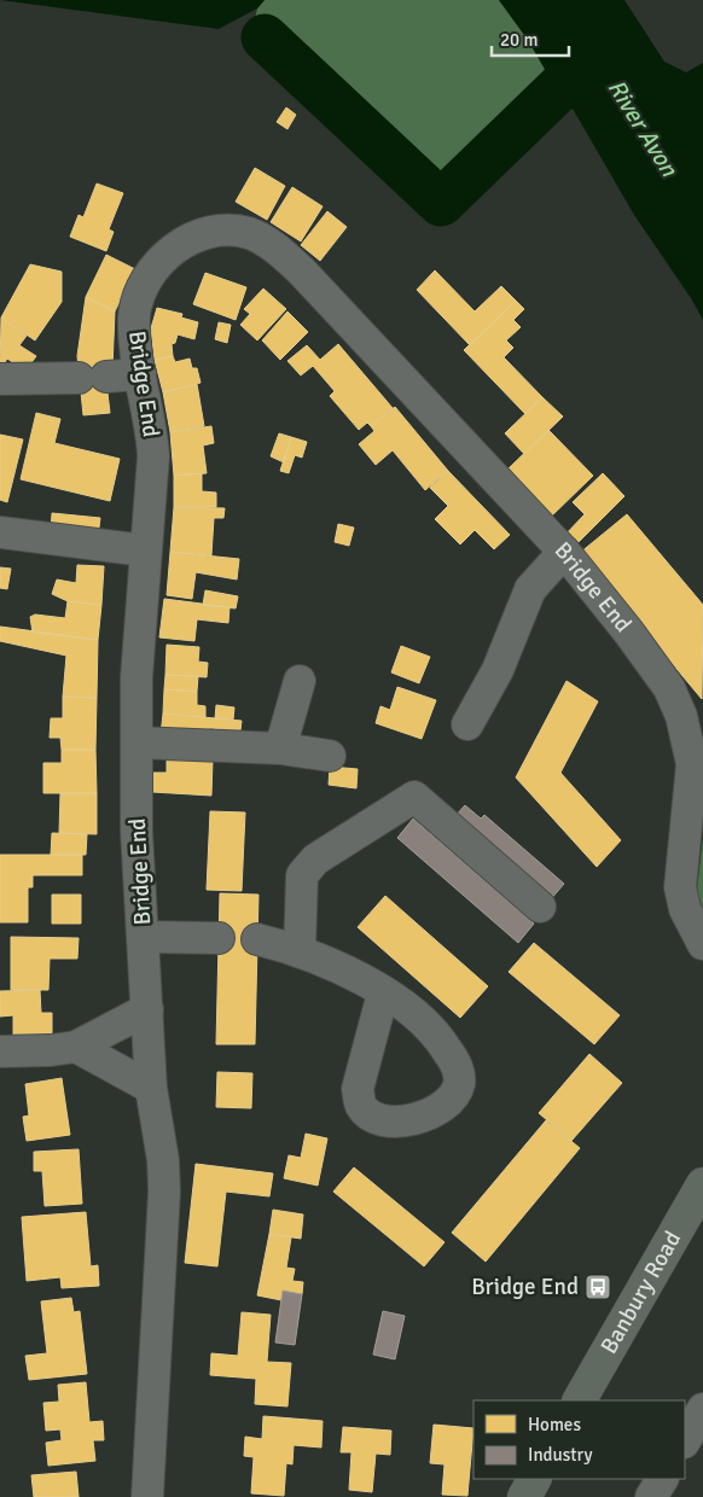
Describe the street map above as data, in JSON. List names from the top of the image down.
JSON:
{
  "streets": {
    "main road": ["Banbury Road"],
    "street": ["Bridge End"]
  },
  "water": ["River Avon"],
  "places": {
    "bus stop": ["Bridge End"]
  },
  "legend": ["Homes", "Industry"],
  "scale_bar": "20 m"
}
